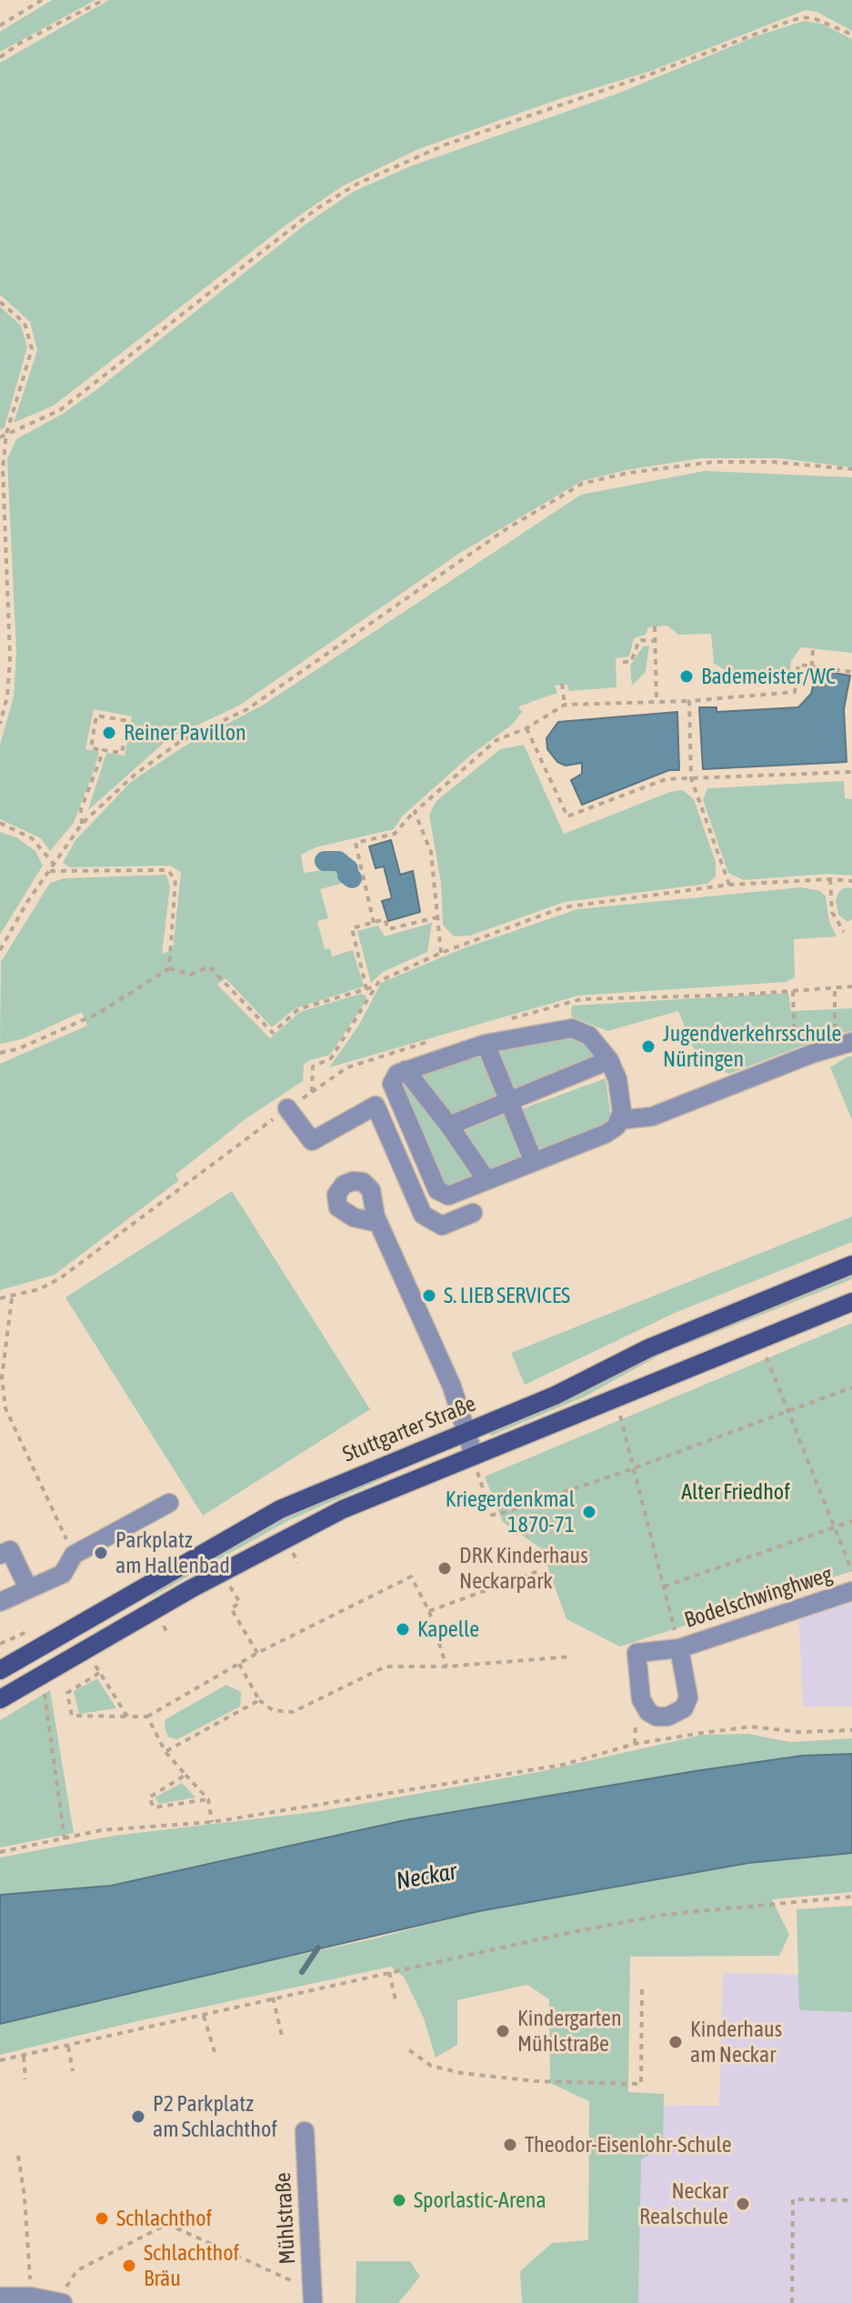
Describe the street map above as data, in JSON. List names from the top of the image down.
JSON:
{
  "streets": {
    "main road": ["Stuttgarter Straße"],
    "street": ["Bodelschwinghweg", "Mühlstraße"]
  },
  "water": ["Neckar"],
  "parks": ["Alter Friedhof"],
  "places": [
    "Bademeister/WC",
    "Reiner Pavillon",
    "Jugendverkehrsschule Nürtingen",
    "S. LIEB SERVICES",
    "Kriegerdenkmal 1870-71",
    "Parkplatz am Hallenbad",
    "DRK Kinderhaus Neckarpark",
    "Kapelle",
    "Kindergarten Mühlstraße",
    "Kinderhaus am Neckar",
    "P2 Parkplatz am Schlachthof",
    "Theodor-Eisenlohr-Schule",
    "Sporlastic-Arena",
    "Neckar Realschule",
    "Schlachthof",
    "Schlachthof Bräu"
  ]
}
